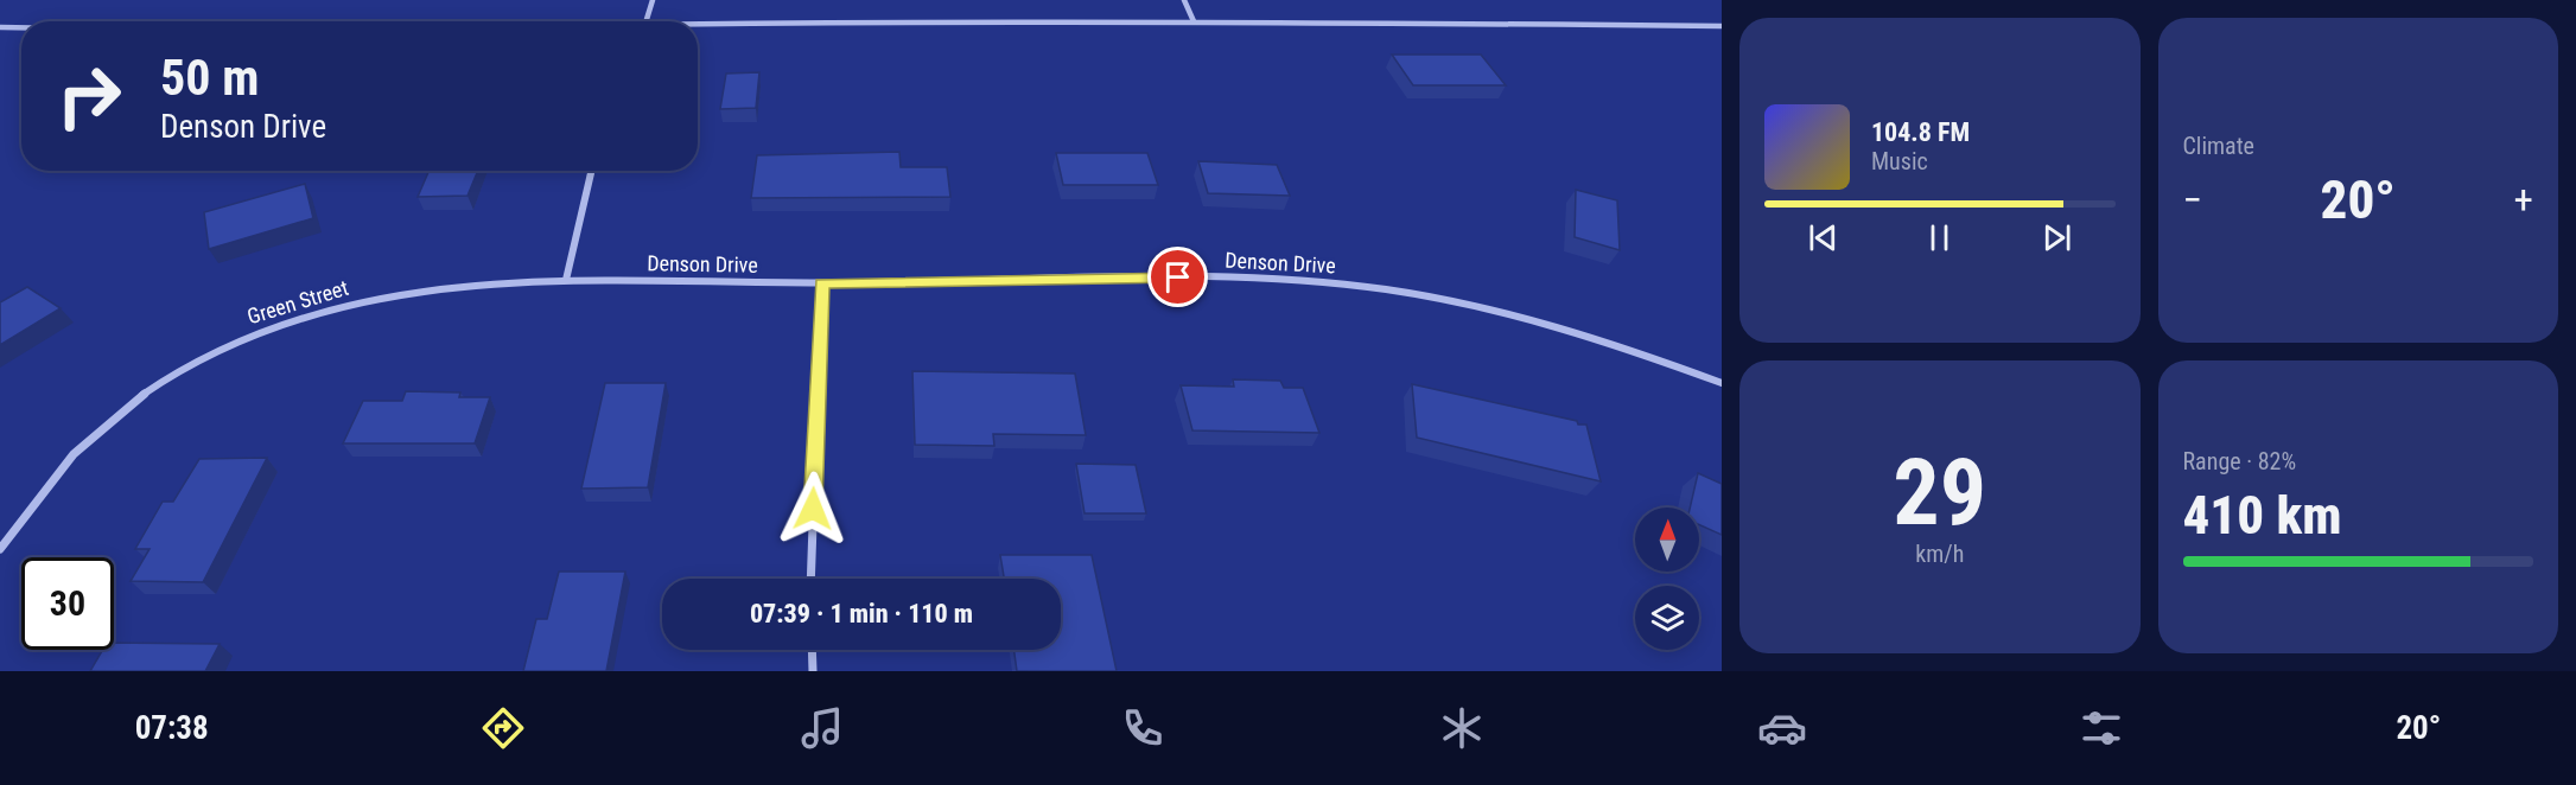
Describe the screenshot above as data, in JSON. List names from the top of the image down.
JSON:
{
  "streets": {
    "street": ["Denson Drive", "Green Street"]
  },
  "crossings": [
    ["Denson Drive", "Green Street"]
  ],
  "north": "top",
  "page": {
    "tile": [
      "Climate",
      ["29", "km/h"],
      ["Range · 82%", "410 km"]
    ],
    "turn": ["50 m", "Denson Drive"],
    "song": ["104.8 FM", "Music"],
    "heat": ["−", "20°", "+"],
    "limit": "30",
    "trip": "07:39 · 1 min · 110 m",
    "tabs": ["07:38", "20°"]
  }
}
